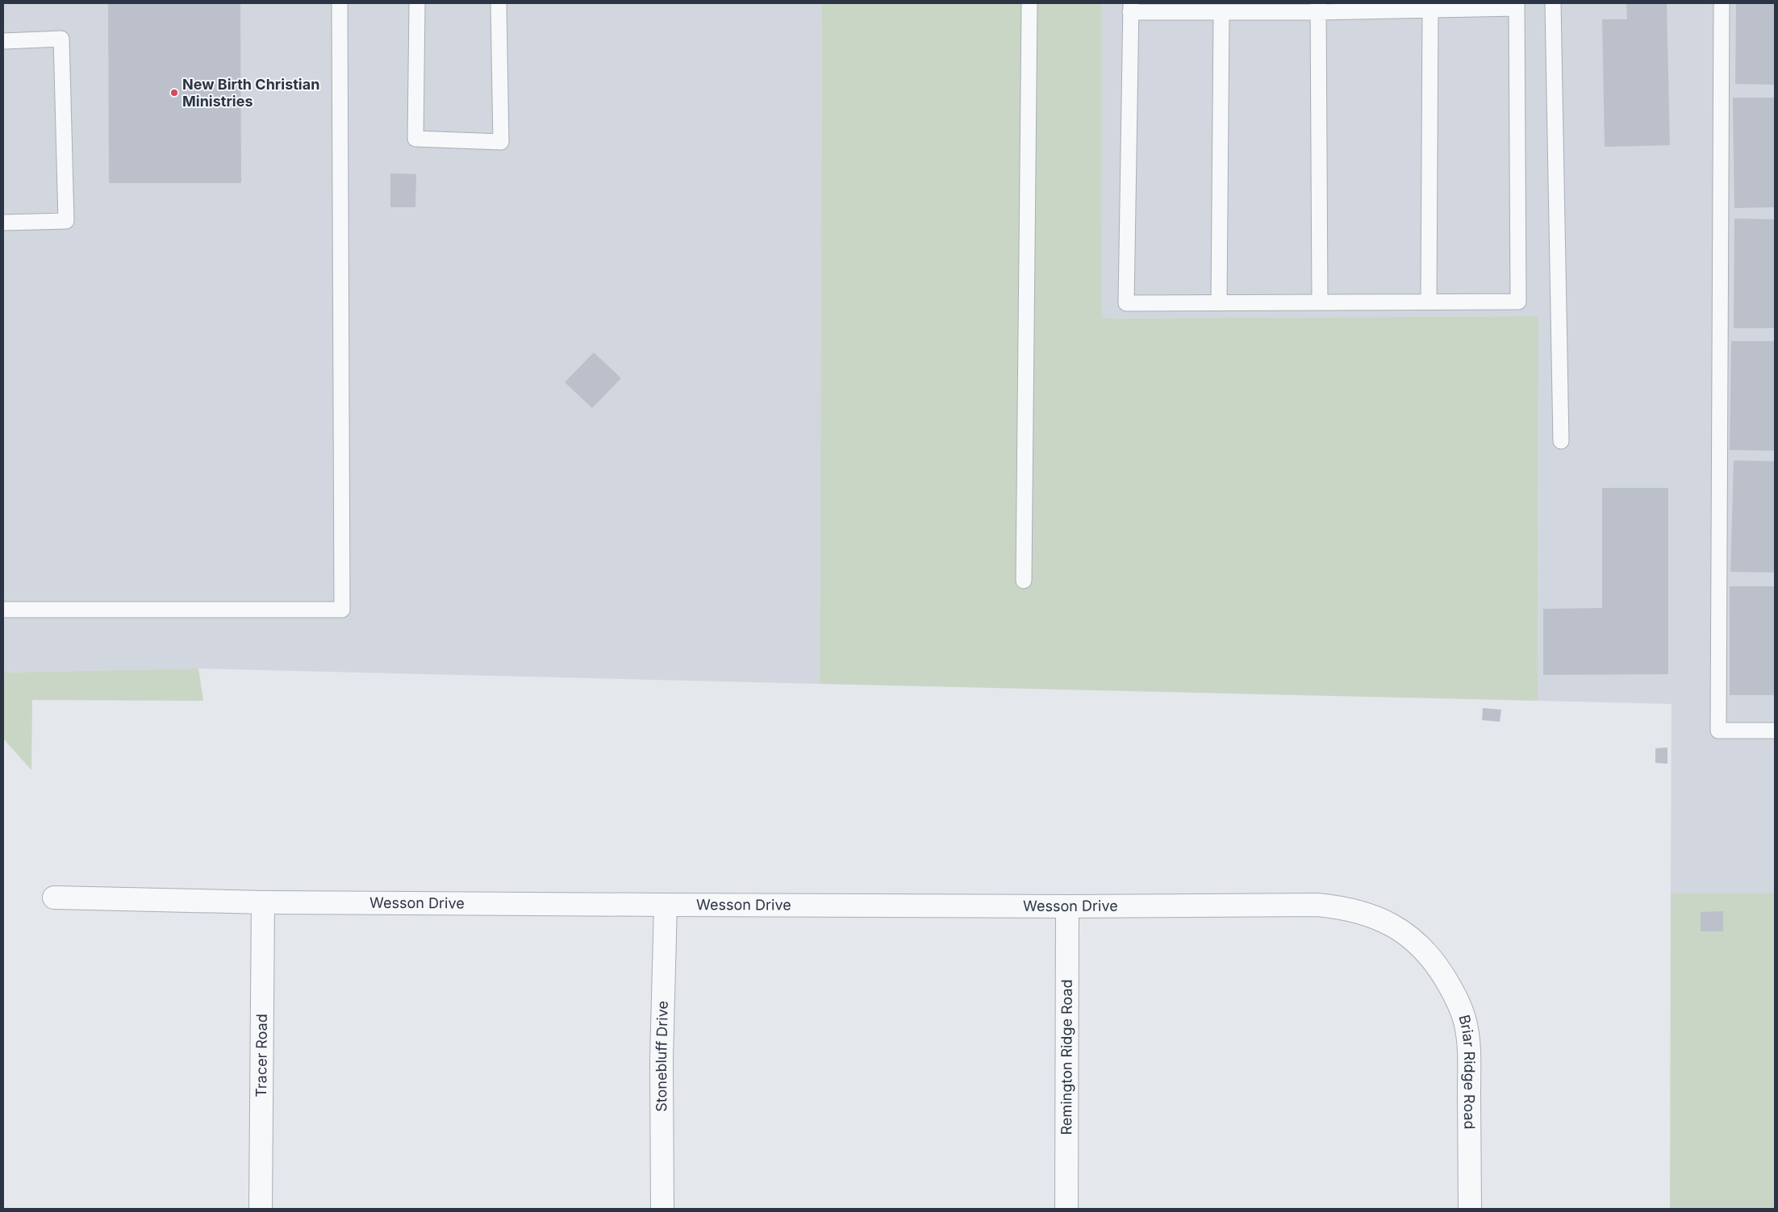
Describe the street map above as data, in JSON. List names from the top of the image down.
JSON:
{
  "streets": {
    "street": [
      "Wesson Drive",
      "Tracer Road",
      "Stonebluff Drive",
      "Remington Ridge Road",
      "Briar Ridge Road"
    ]
  },
  "crossings": [
    ["Wesson Drive", "Tracer Road"],
    ["Wesson Drive", "Stonebluff Drive"],
    ["Wesson Drive", "Remington Ridge Road"],
    ["Wesson Drive", "Briar Ridge Road"]
  ],
  "places": ["New Birth Christian Ministries"]
}
